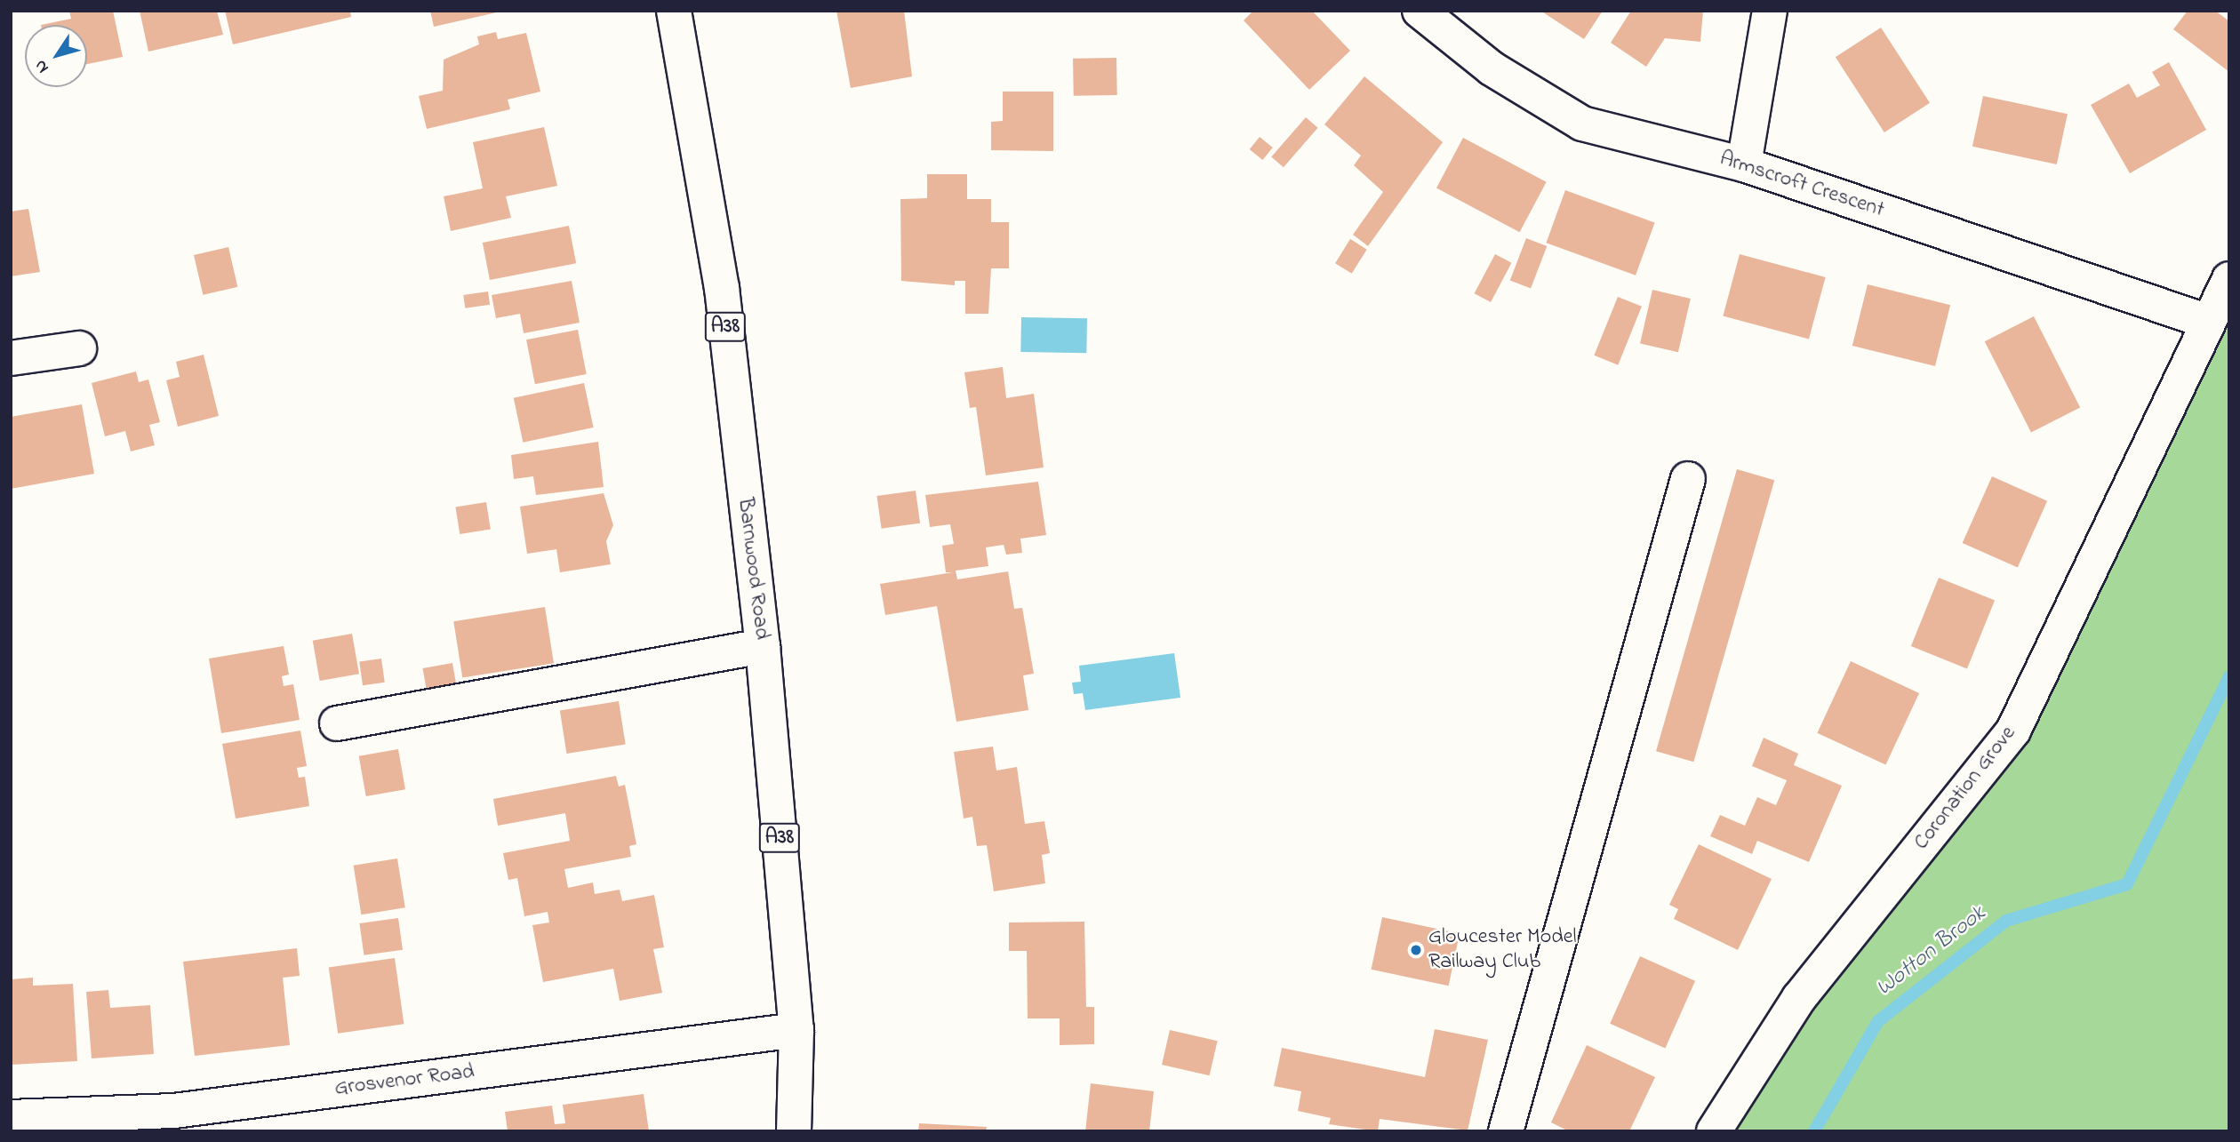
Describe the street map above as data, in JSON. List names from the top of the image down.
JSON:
{
  "streets": {
    "street": [
      "Armscroft Crescent",
      "A38",
      "Barnwood Road",
      "Coronation Grove",
      "Grosvenor Road"
    ]
  },
  "crossings": [
    ["Armscroft Crescent", "Coronation Grove"],
    ["Barnwood Road", "Grosvenor Road"]
  ],
  "water": ["Wotton Brook"],
  "places": ["Gloucester Model Railway Club"],
  "north": "bottom left"
}
